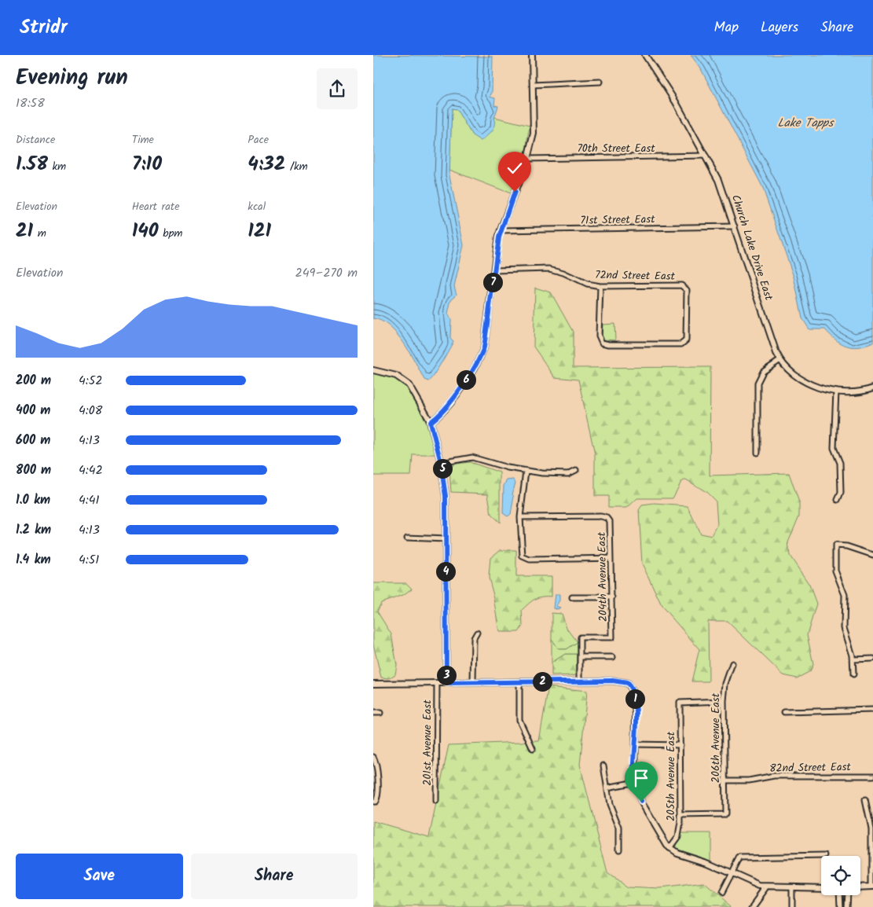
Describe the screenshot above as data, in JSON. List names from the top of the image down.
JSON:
{
  "streets": {
    "street": [
      "70th Street East",
      "71st Street East",
      "Church Lake Drive East",
      "72nd Street East",
      "204th Avenue East",
      "206th Avenue East",
      "201st Avenue East",
      "82nd Street East",
      "205th Avenue East"
    ]
  },
  "crossings": [
    ["70th Street East", "Church Lake Drive East"],
    ["71st Street East", "Church Lake Drive East"],
    ["206th Avenue East", "82nd Street East"],
    ["206th Avenue East", "205th Avenue East"]
  ],
  "water": ["Lake Tapps"],
  "page": {
    "header": "Stridr",
    "nav": ["Map", "Layers", "Share"],
    "heading": ["Evening run", "18:58"],
    "stats": [
      ["Distance", "1.58 km"],
      ["Time", "7:10"],
      ["Pace", "4:32 /km"],
      ["Elevation", "21 m"],
      ["Heart rate", "140 bpm"],
      ["kcal", "121"]
    ],
    "chart": ["Elevation", "249–270 m"],
    "pins": [
      "7",
      "6",
      "5",
      "4",
      "3",
      "2",
      "1"
    ],
    "list": [
      {
        "name": "200 m",
        "note": "4:52"
      },
      {
        "name": "400 m",
        "note": "4:08"
      },
      {
        "name": "600 m",
        "note": "4:13"
      },
      {
        "name": "800 m",
        "note": "4:42"
      },
      {
        "name": "1.0 km",
        "note": "4:41"
      },
      {
        "name": "1.2 km",
        "note": "4:13"
      },
      {
        "name": "1.4 km",
        "note": "4:51"
      }
    ],
    "buttons": ["Save", "Share"]
  }
}
